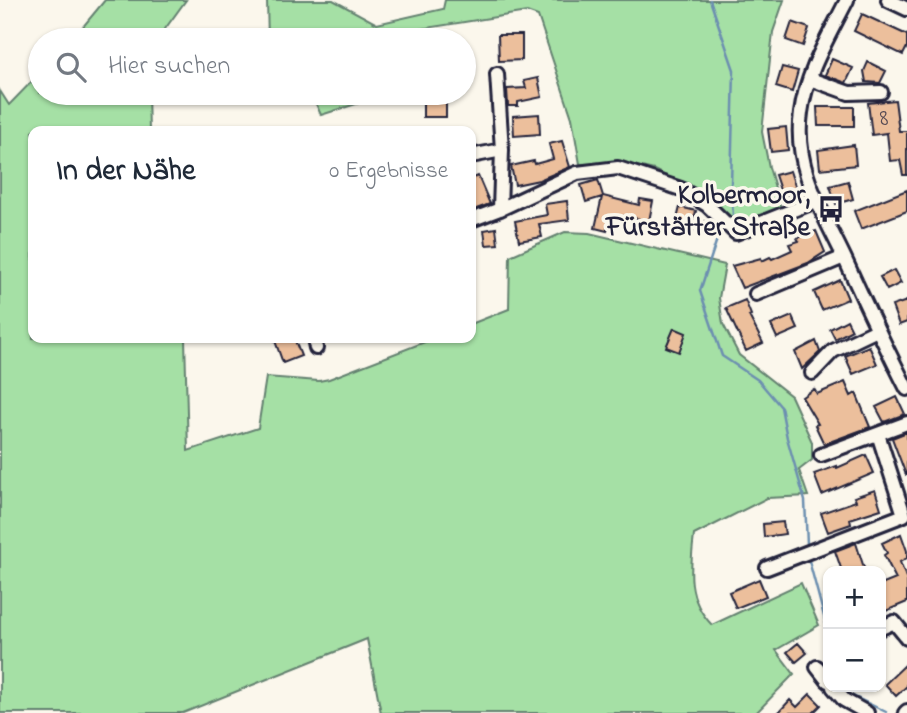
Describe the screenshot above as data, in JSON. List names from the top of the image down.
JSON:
{
  "places": {
    "bus stop": ["Kolbermoor, Fürstätter Straße"]
  },
  "house_numbers": ["8"],
  "page": {
    "search": "Hier suchen",
    "heading": ["In der Nähe", "0 Ergebnisse"],
    "map_buttons": ["+", "−"]
  }
}
